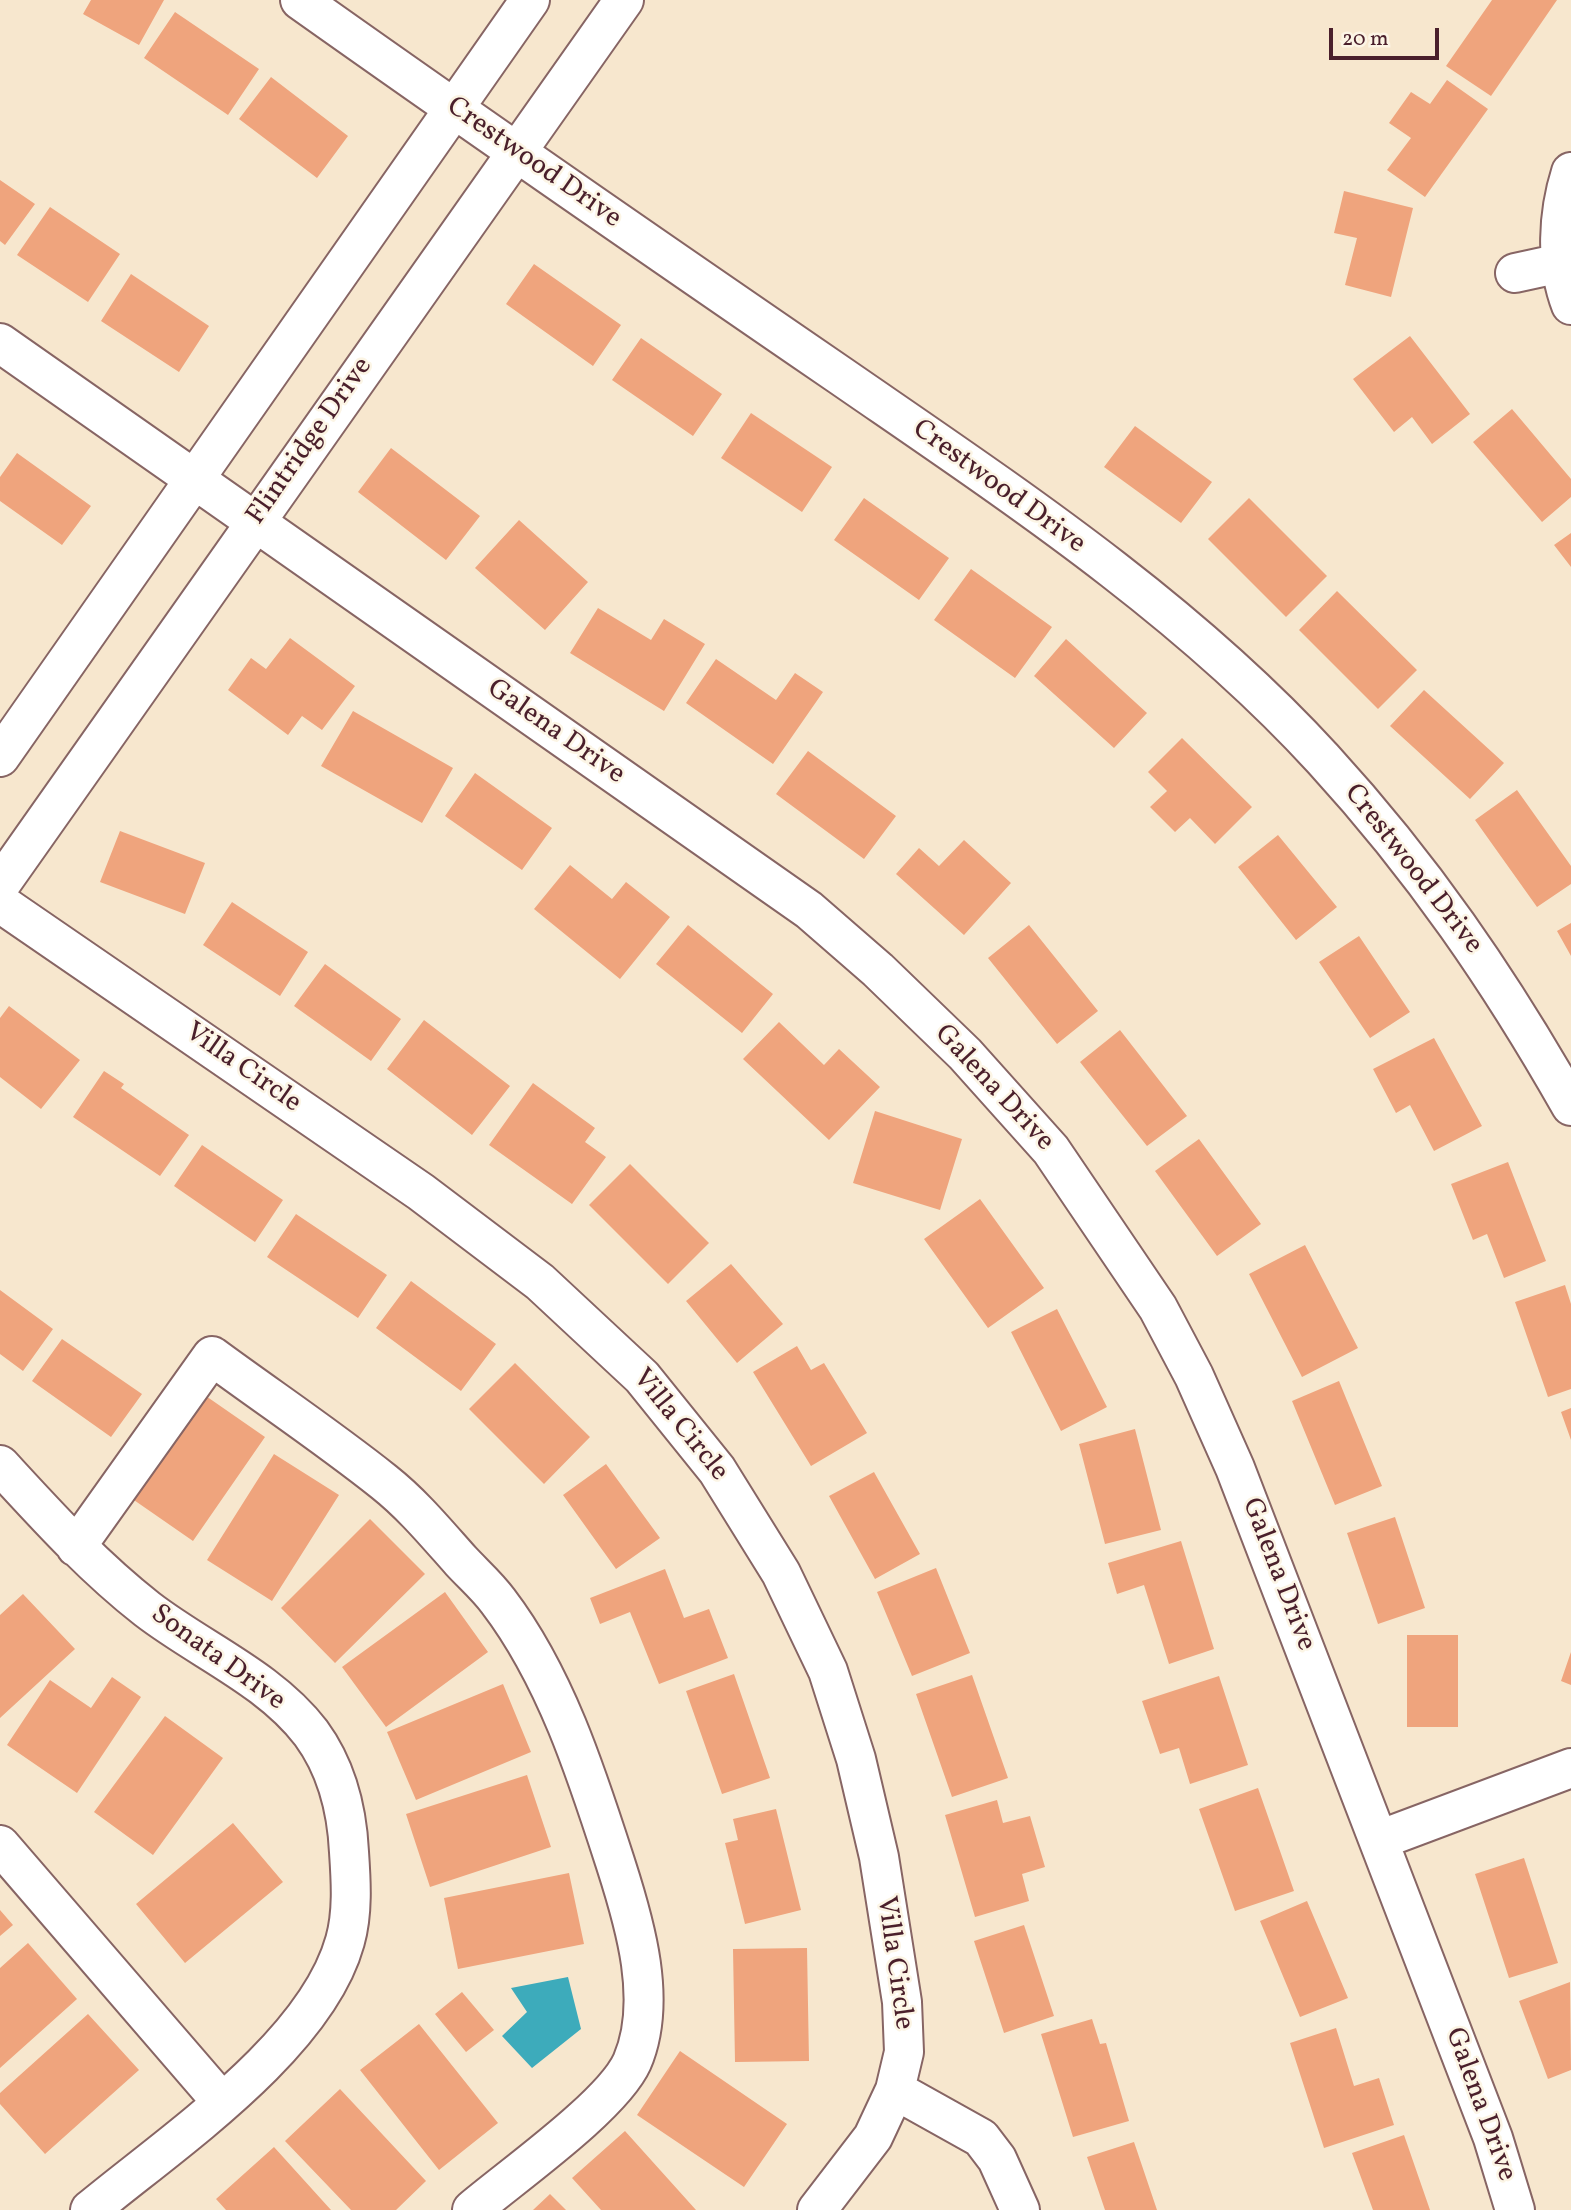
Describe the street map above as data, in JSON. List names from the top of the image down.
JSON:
{
  "streets": {
    "street": [
      "Crestwood Drive",
      "Flintridge Drive",
      "Galena Drive",
      "Villa Circle",
      "Sonata Drive"
    ]
  },
  "crossings": [
    ["Crestwood Drive", "Flintridge Drive"],
    ["Flintridge Drive", "Galena Drive"]
  ],
  "scale_bar": "20 m"
}
